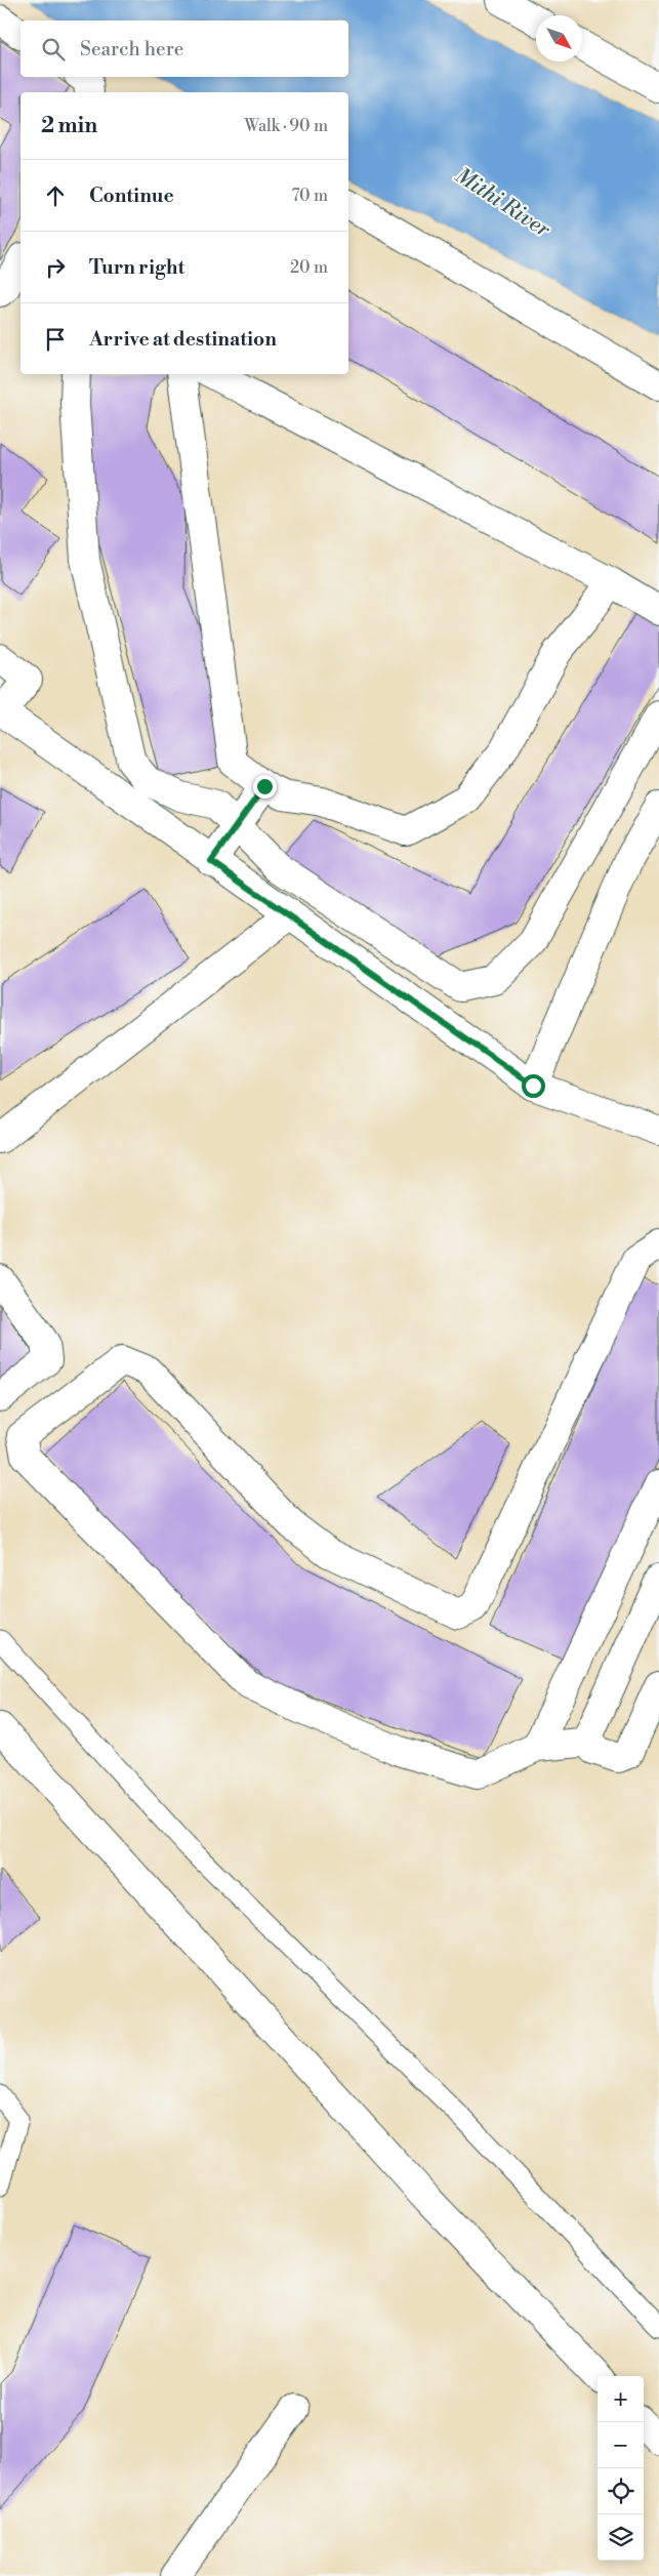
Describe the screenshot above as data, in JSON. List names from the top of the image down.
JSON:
{
  "water": ["Mithi River"],
  "north": "bottom right",
  "page": {
    "search": "Search here",
    "heading": ["2 min", "Walk · 90 m"],
    "list": [
      ["Continue", "70 m"],
      ["Turn right", "20 m"],
      "Arrive at destination"
    ],
    "map_buttons": ["+", "−"]
  }
}
